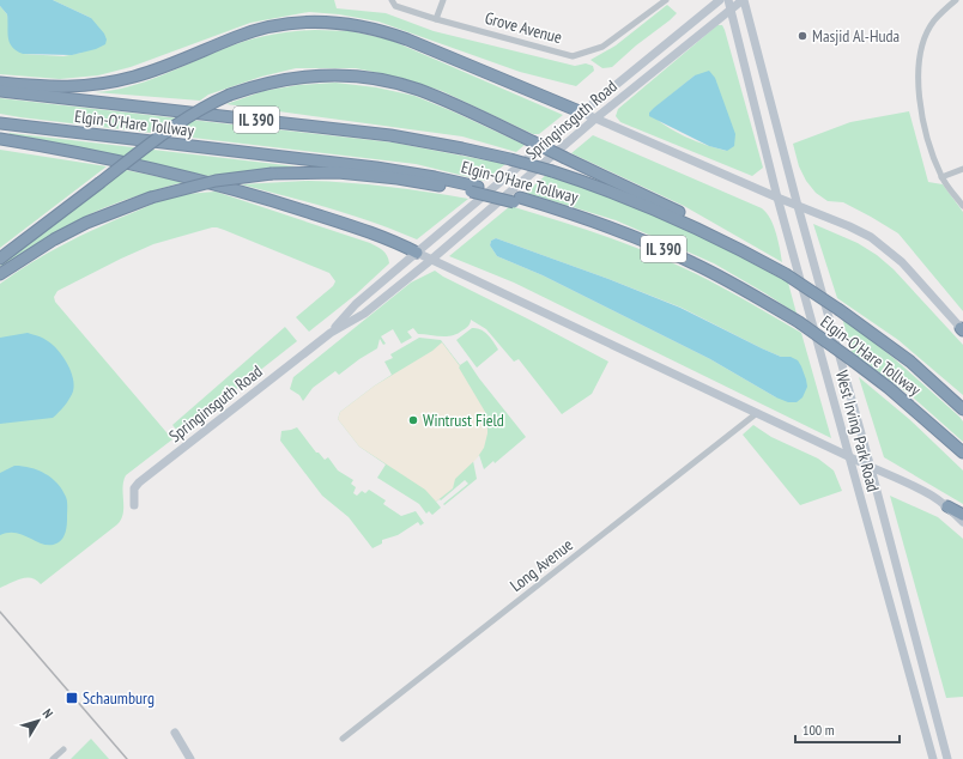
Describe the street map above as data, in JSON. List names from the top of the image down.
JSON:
{
  "streets": {
    "highway": ["IL 390", "Elgin-O'Hare Tollway"],
    "main road": ["Springinsguth Road", "West Irving Park Road"],
    "street": ["Grove Avenue", "Long Avenue"]
  },
  "crossings": [
    ["Springinsguth Road", "West Irving Park Road"]
  ],
  "places": {
    "other": ["Masjid Al-Huda", "Wintrust Field"],
    "transit": ["Schaumburg"]
  },
  "scale_bar": "100 m",
  "north": "top right"
}
